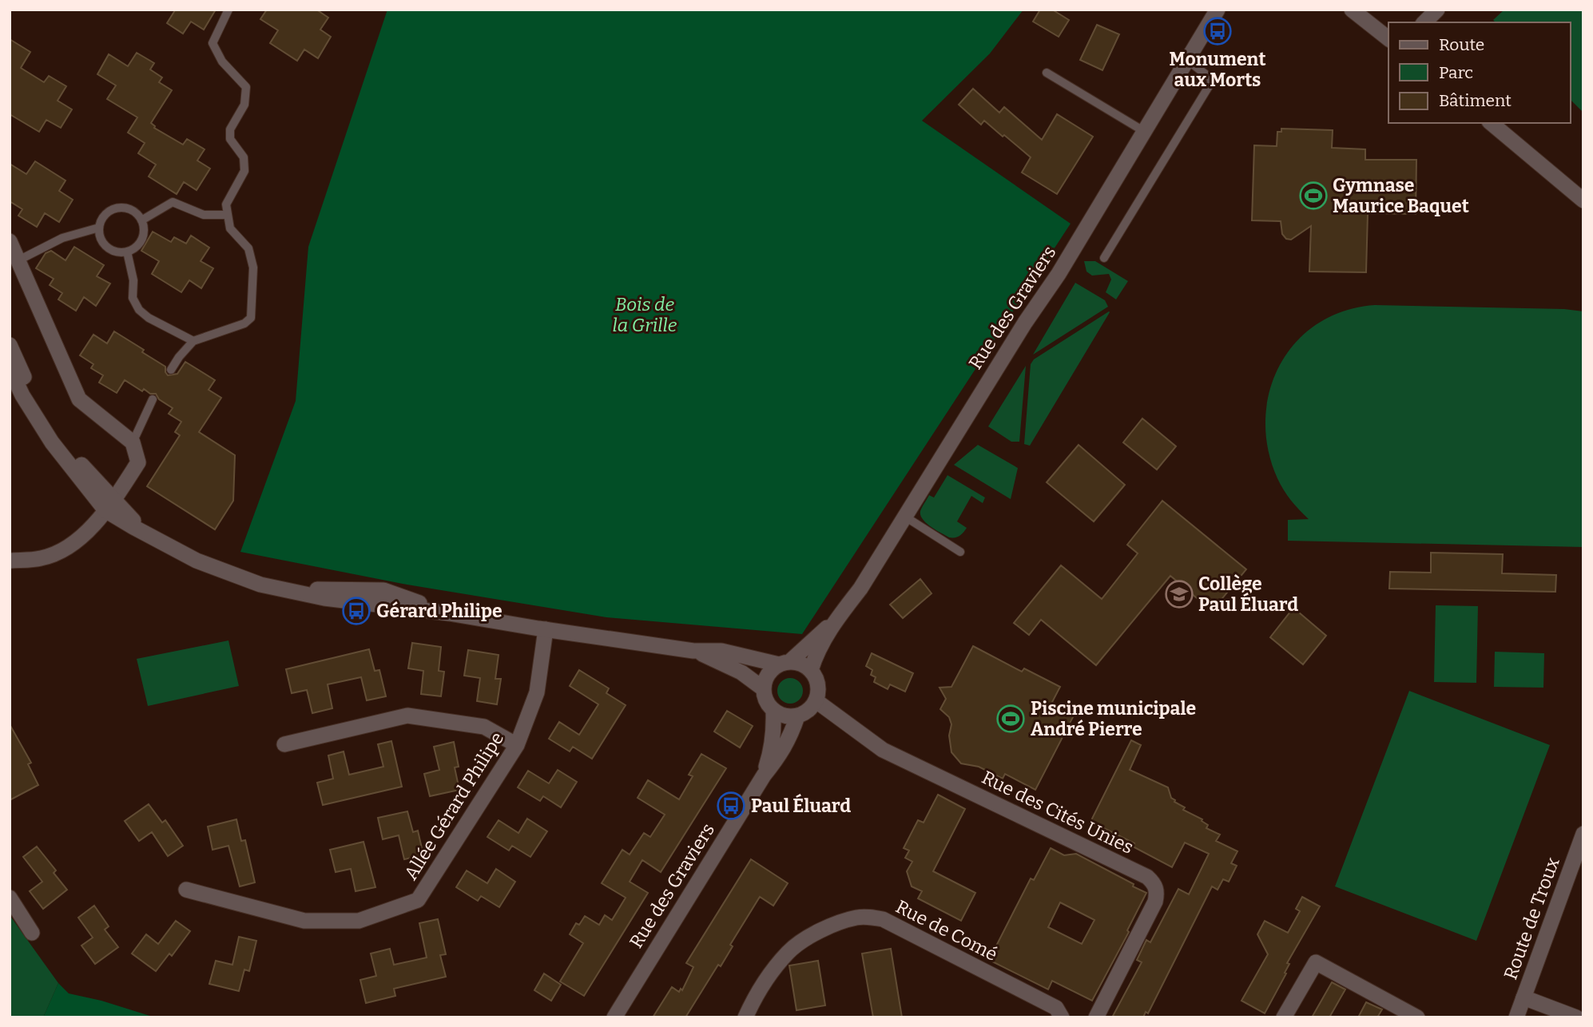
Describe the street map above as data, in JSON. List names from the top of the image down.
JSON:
{
  "streets": {
    "street": [
      "Rue des Graviers",
      "Allée Gérard Philipe",
      "Rue des Cités Unies",
      "Route de Troux",
      "Rue de Comé"
    ]
  },
  "crossings": [
    ["Rue des Graviers", "Rue des Cités Unies"]
  ],
  "parks": ["Bois de la Grille"],
  "places": {
    "bus stop": ["Monument aux Morts", "Gérard Philipe", "Paul Éluard"],
    "sports": ["Gymnase Maurice Baquet", "Piscine municipale André Pierre"],
    "school or university": ["Collège Paul Éluard"]
  },
  "legend": ["Route", "Parc", "Bâtiment"]
}
